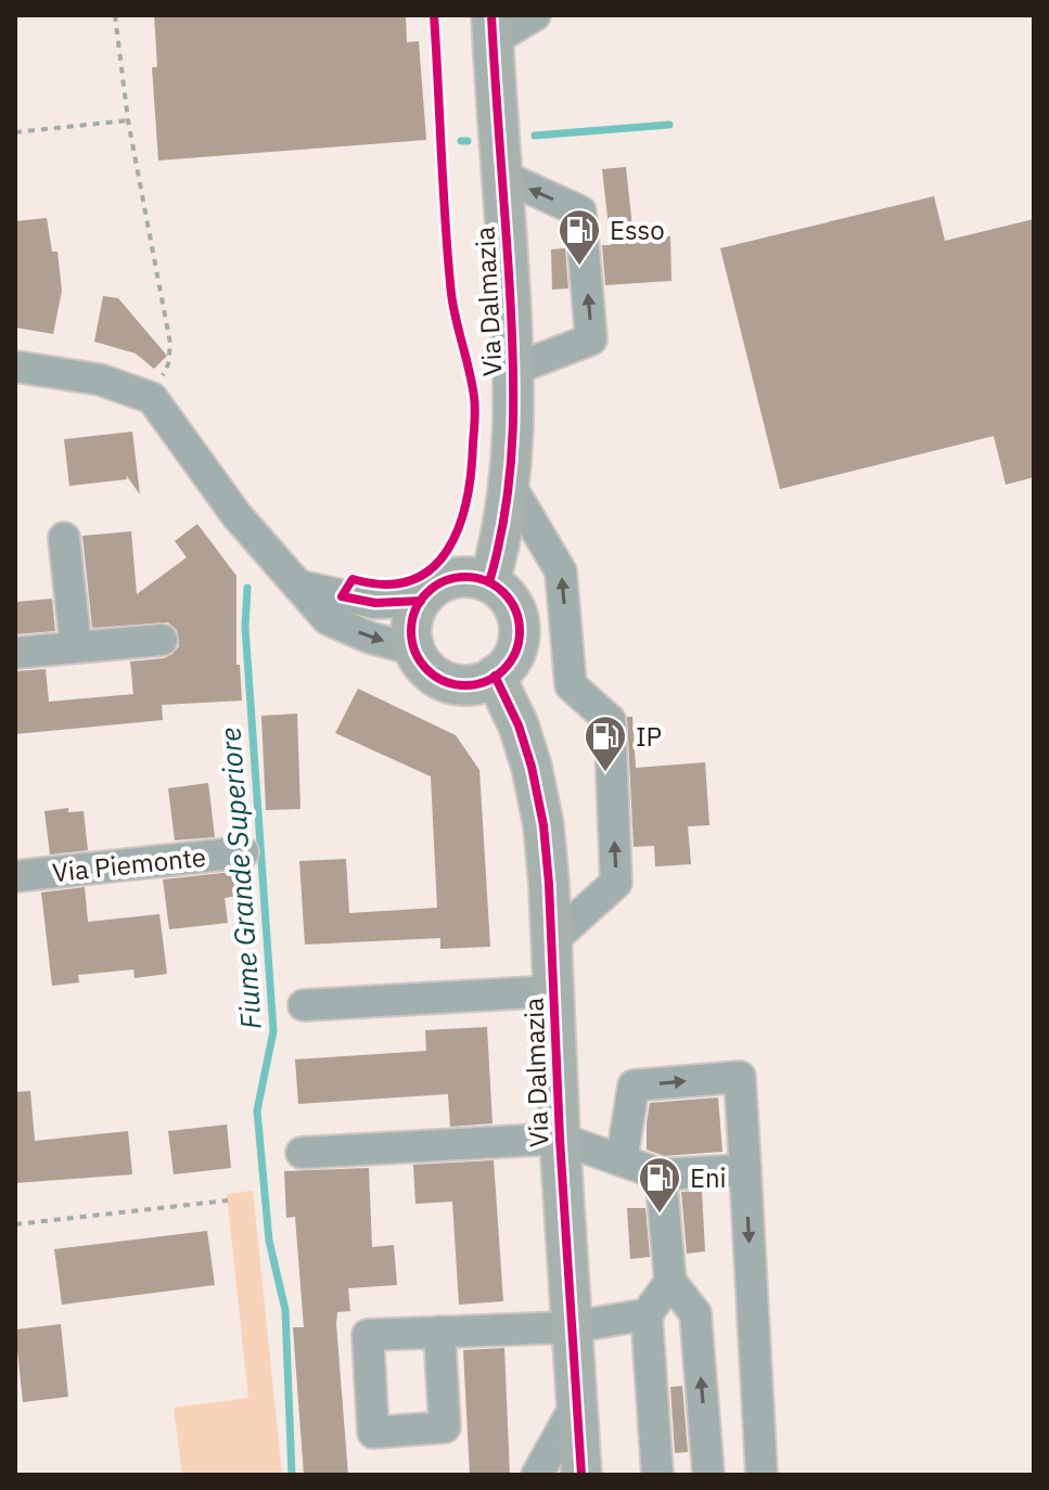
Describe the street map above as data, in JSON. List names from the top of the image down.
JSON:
{
  "streets": {
    "main road": ["Via Dalmazia"],
    "street": ["Via Piemonte"]
  },
  "water": ["Fiume Grande Superiore"],
  "places": {
    "fuel station": ["Esso", "IP", "Eni"]
  }
}
